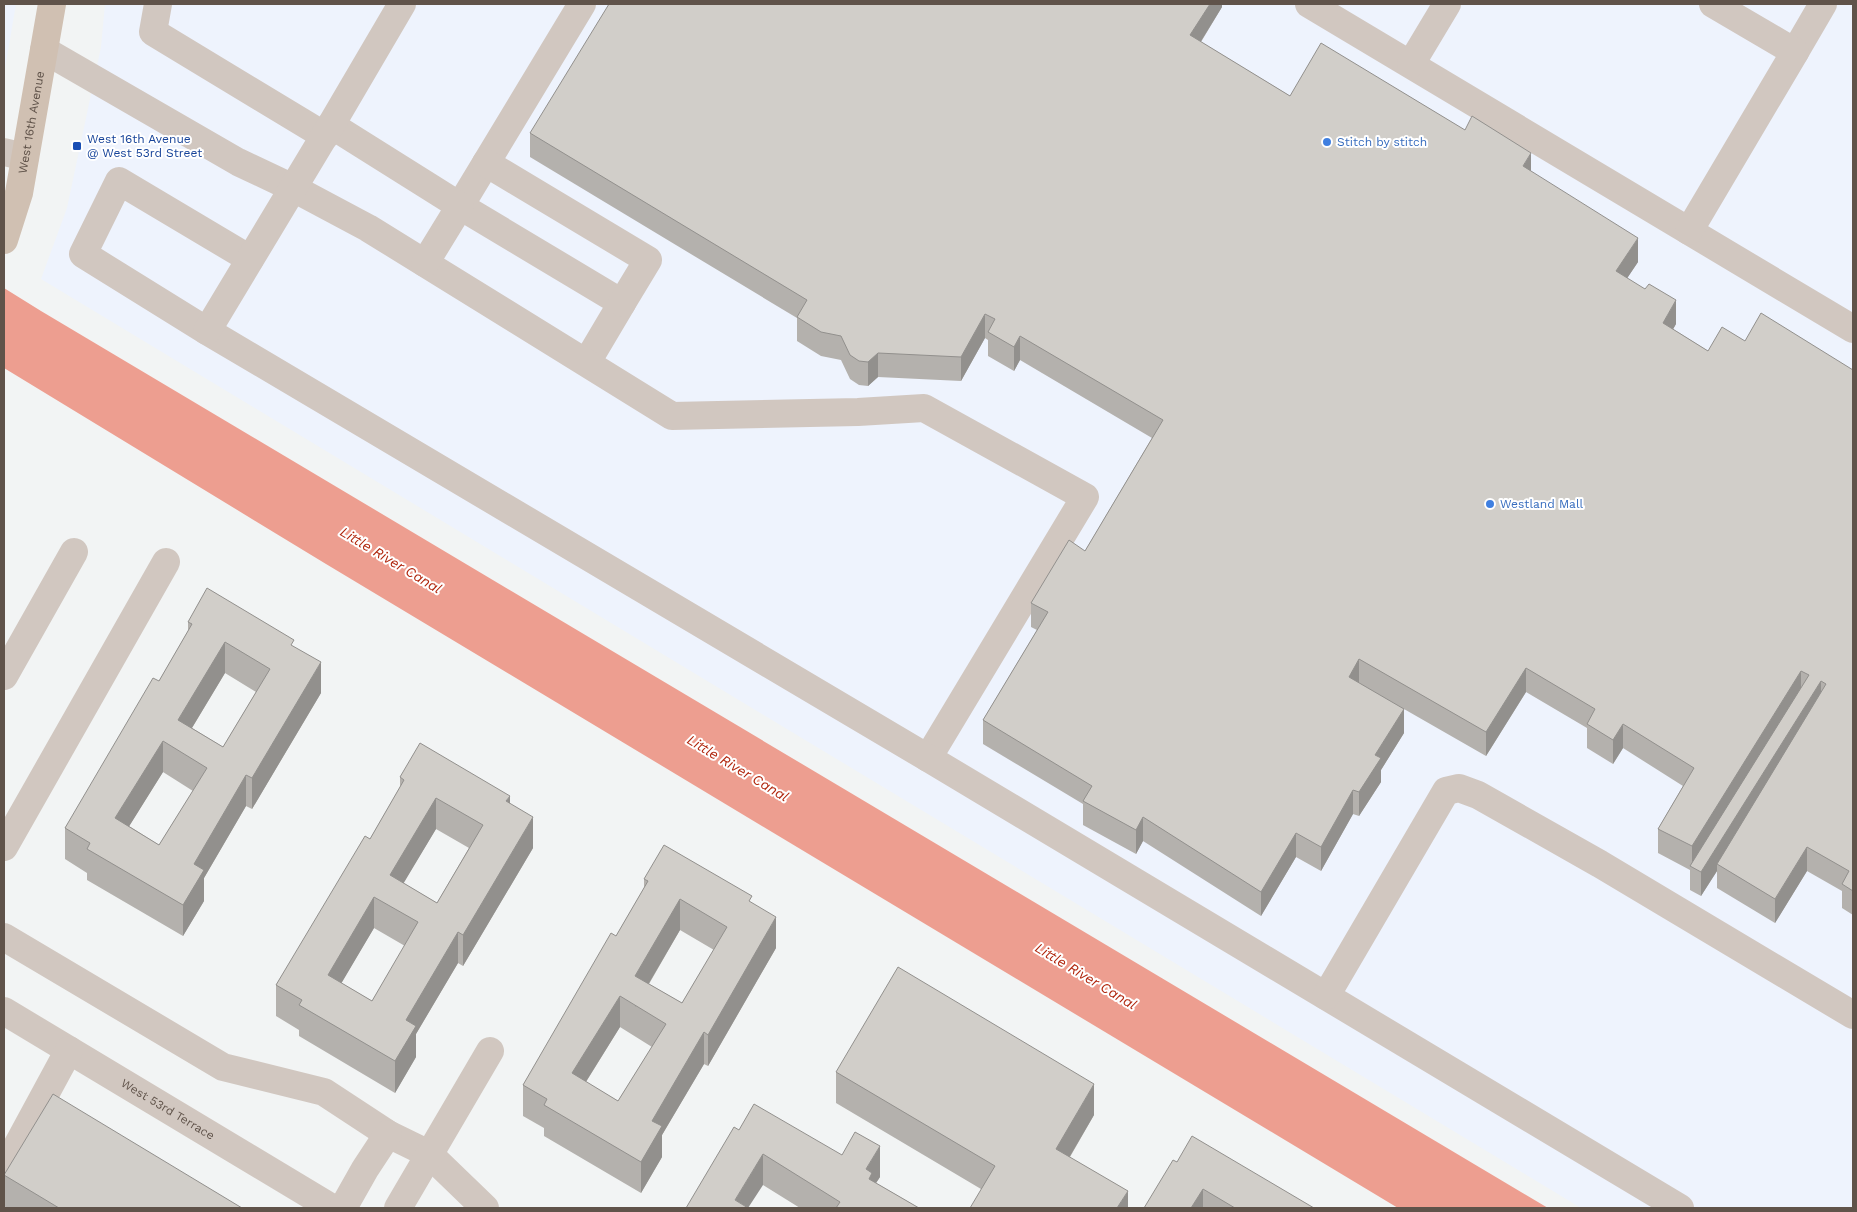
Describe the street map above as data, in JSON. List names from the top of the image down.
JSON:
{
  "streets": {
    "main road": ["West 16th Avenue"],
    "street": ["West 53rd Terrace"]
  },
  "water": ["Little River Canal"],
  "places": {
    "other": ["Stitch by stitch", "Westland Mall"],
    "transit": ["West 16th Avenue @ West 53rd Street"]
  }
}
